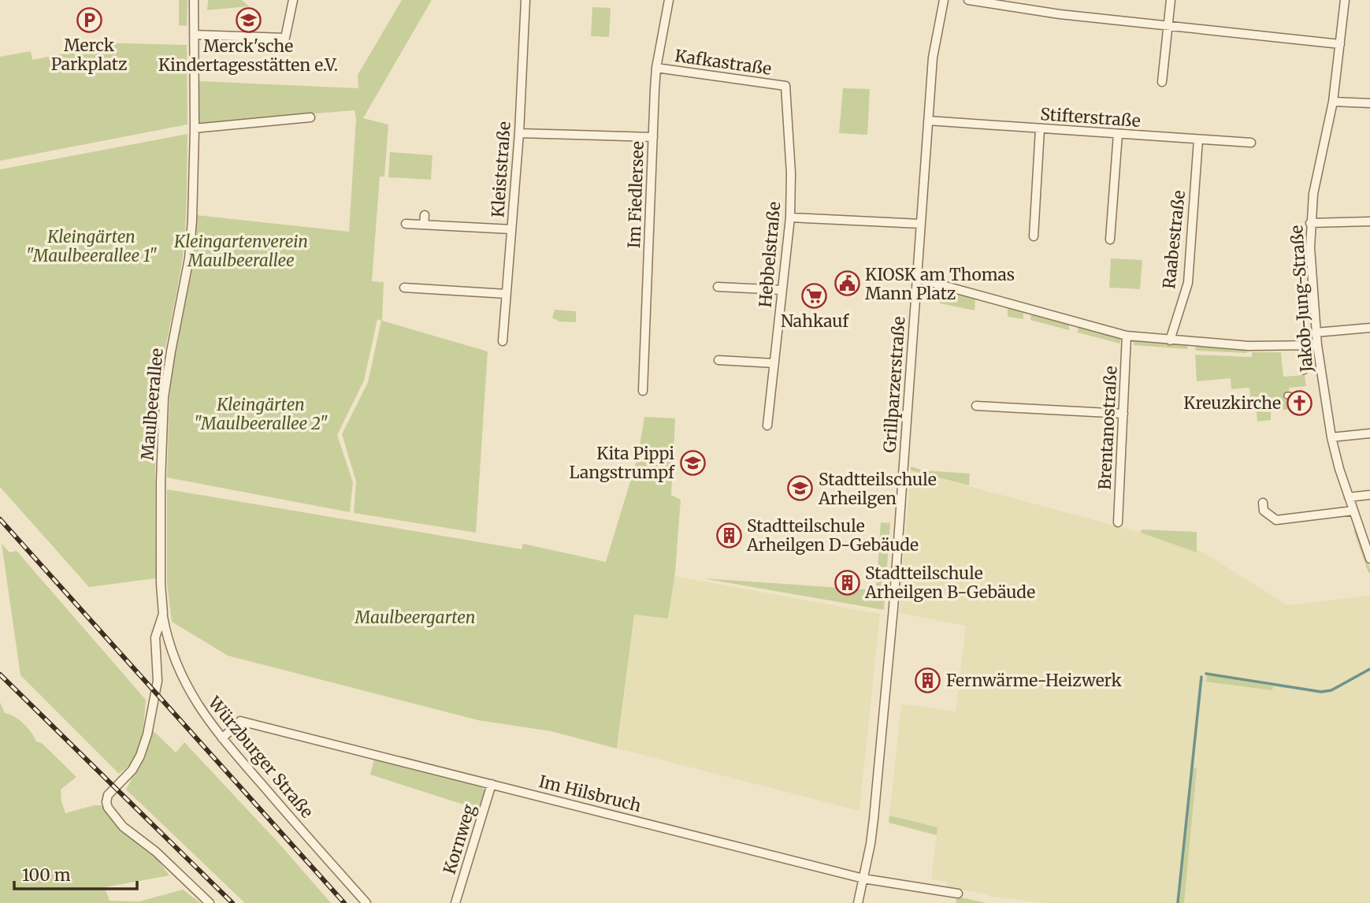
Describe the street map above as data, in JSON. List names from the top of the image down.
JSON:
{
  "streets": {
    "street": [
      "Kafkastraße",
      "Stifterstraße",
      "Kleiststraße",
      "Im Fiedlersee",
      "Raabestraße",
      "Hebbelstraße",
      "Jakob-Jung-Straße",
      "Grillparzerstraße",
      "Maulbeerallee",
      "Brentanostraße",
      "Würzburger Straße",
      "Im Hilsbruch",
      "Kornweg"
    ]
  },
  "crossings": [
    ["Kafkastraße", "Im Fiedlersee"],
    ["Kafkastraße", "Hebbelstraße"],
    ["Stifterstraße", "Raabestraße"],
    ["Stifterstraße", "Grillparzerstraße"],
    ["Grillparzerstraße", "Im Hilsbruch"],
    ["Maulbeerallee", "Würzburger Straße"],
    ["Würzburger Straße", "Im Hilsbruch"],
    ["Im Hilsbruch", "Kornweg"]
  ],
  "parks": [
    "Kleingärten \"Maulbeerallee 1\"",
    "Kleingartenverein Maulbeerallee",
    "Kleingärten \"Maulbeerallee 2\"",
    "Maulbeergarten"
  ],
  "places": {
    "parking": ["Merck Parkplatz"],
    "school or university": ["Merck'sche Kindertagesstätten e.V.", "Kita Pippi Langstrumpf", "Stadtteilschule Arheilgen"],
    "public building": ["KIOSK am Thomas Mann Platz"],
    "supermarket": ["Nahkauf"],
    "church": ["Kreuzkirche"],
    "building": ["Stadtteilschule Arheilgen D-Gebäude", "Stadtteilschule Arheilgen B-Gebäude", "Fernwärme-Heizwerk"]
  },
  "scale_bar": "100 m"
}
